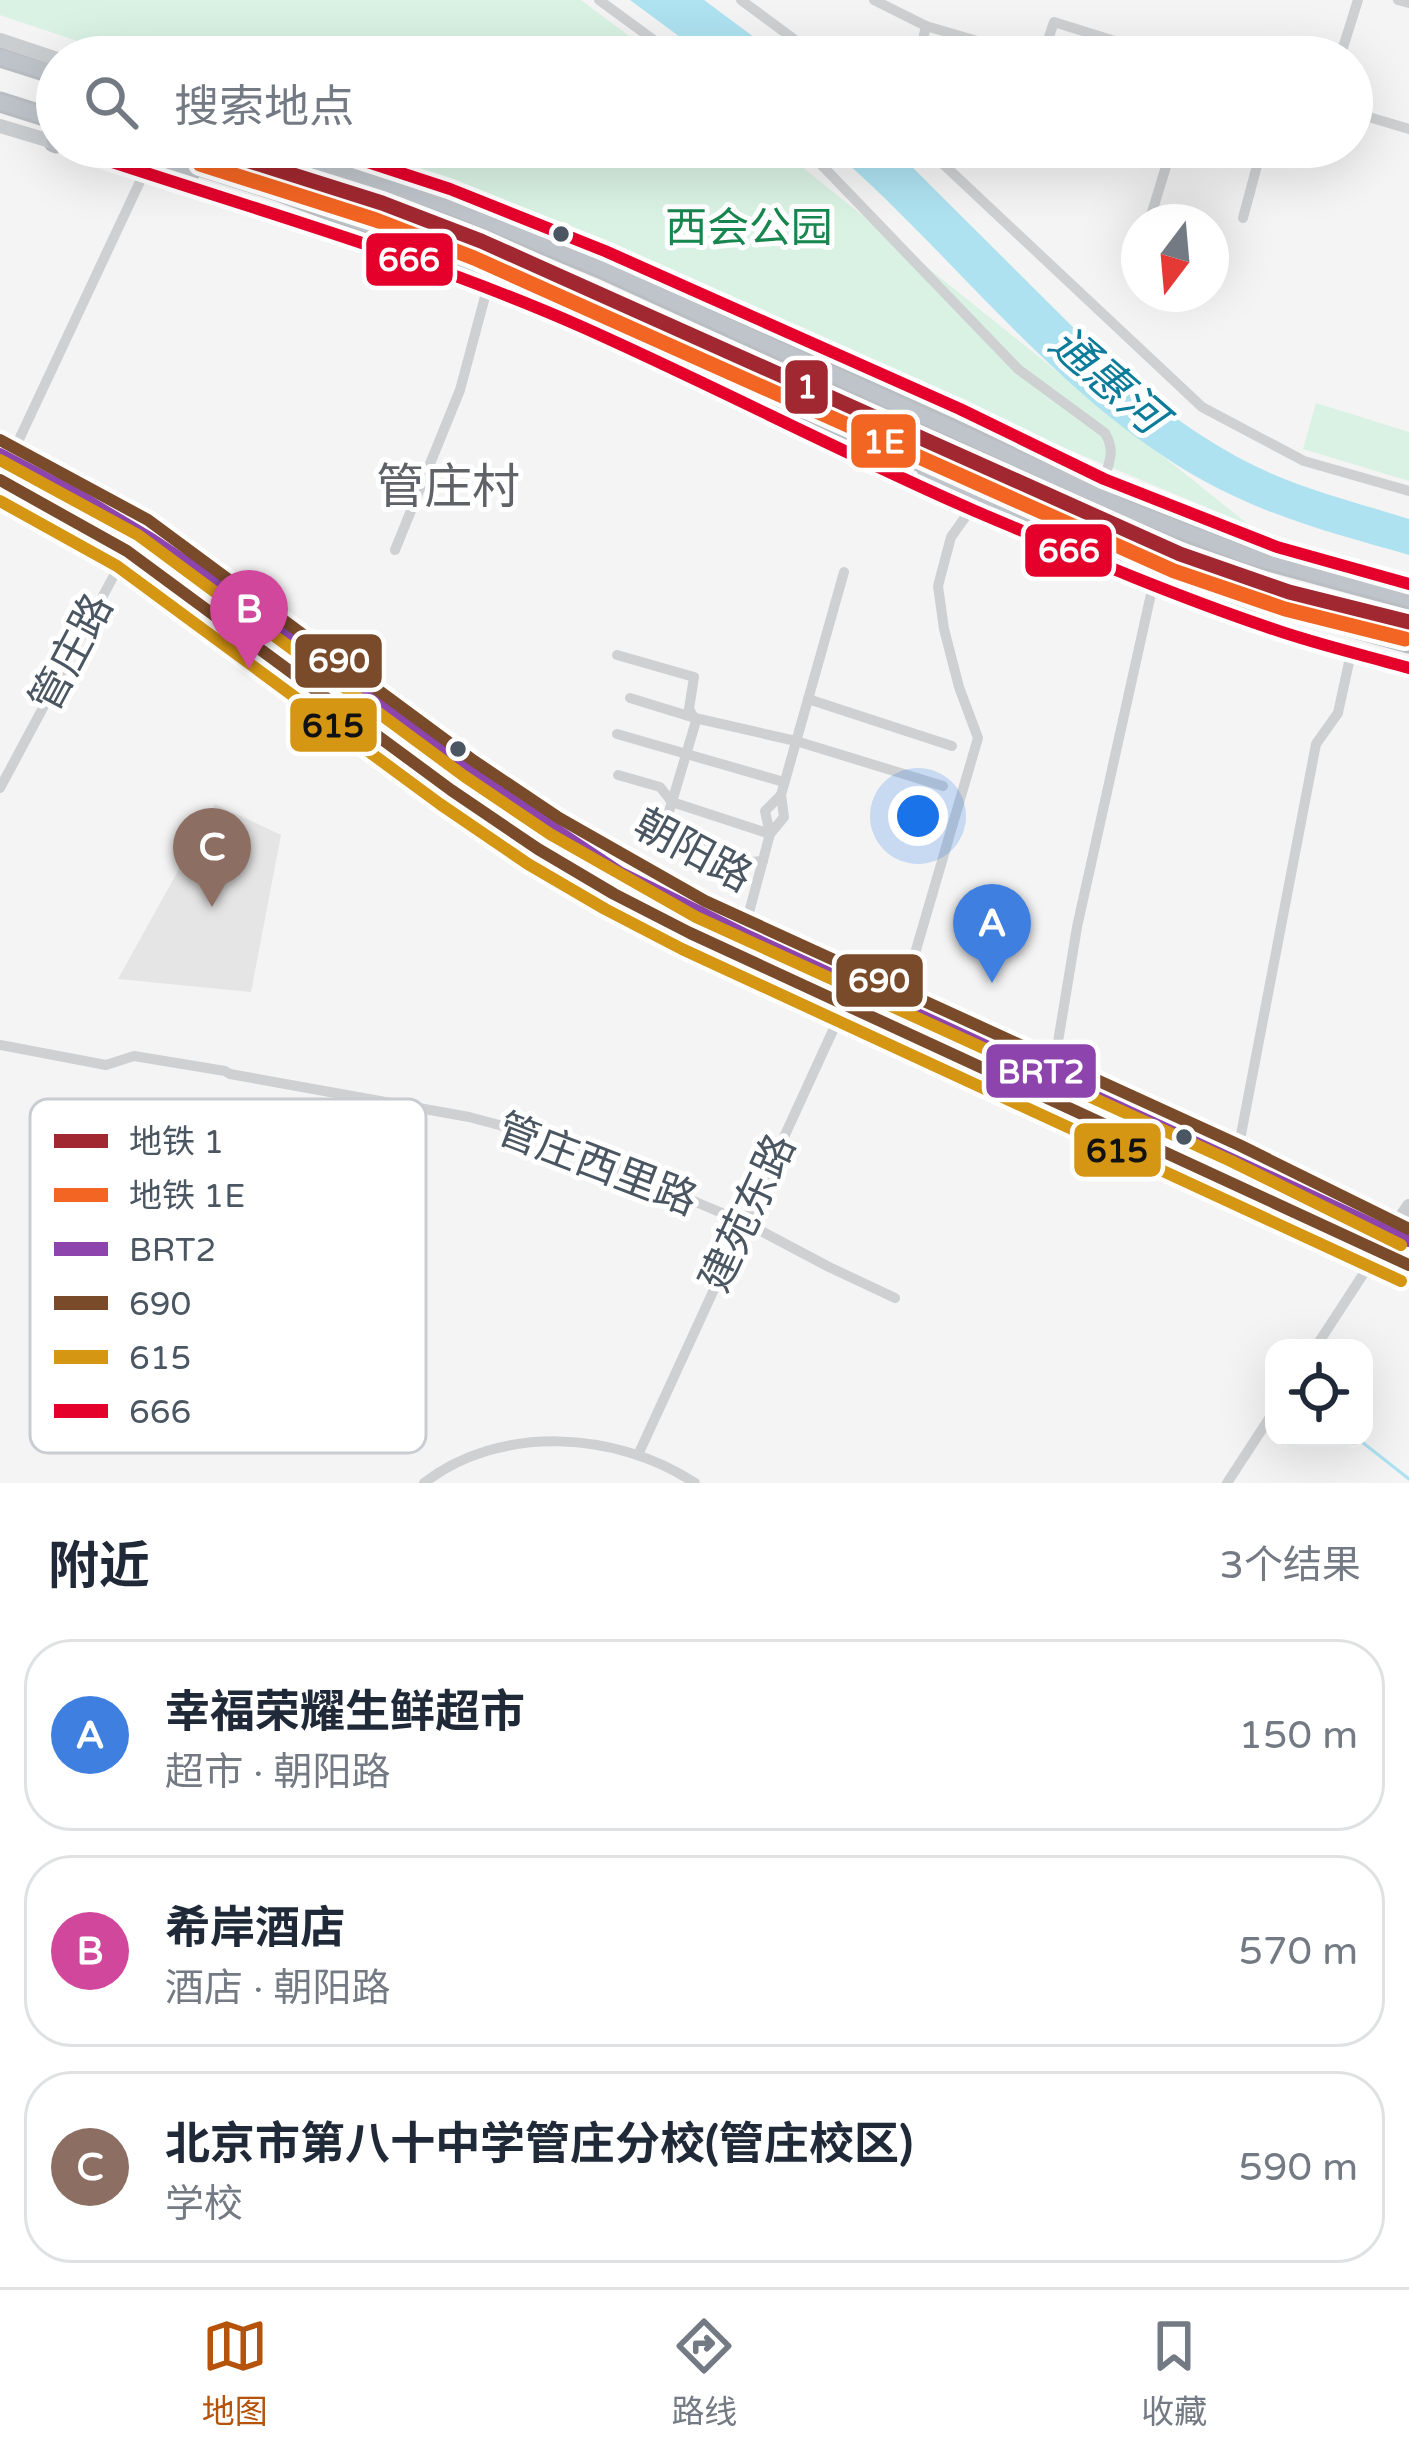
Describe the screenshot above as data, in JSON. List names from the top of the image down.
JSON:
{
  "streets": {
    "highway": ["朝阳路"],
    "street": ["管庄路", "管庄西里路", "建苑东路"]
  },
  "crossings": [
    ["管庄路", "朝阳路"],
    ["朝阳路", "建苑东路"],
    ["管庄西里路", "建苑东路"]
  ],
  "districts": ["管庄村"],
  "water": ["通惠河"],
  "parks": ["西会公园"],
  "lines": [
    "metro line 1",
    "metro line 1E",
    "transit line 666",
    "transit line 690",
    "transit line BRT2",
    "transit line 615"
  ],
  "legend": [
    "地铁 1",
    "地铁 1E",
    "BRT2",
    "690",
    "615",
    "666"
  ],
  "north": "bottom",
  "page": {
    "search": "搜索地点",
    "pins": ["B", "C", "A"],
    "heading": ["附近", "3个结果"],
    "list": [
      {
        "mark": "A",
        "name": "幸福荣耀生鲜超市",
        "note": "超市 · 朝阳路",
        "value": "150 m"
      },
      {
        "mark": "B",
        "name": "希岸酒店",
        "note": "酒店 · 朝阳路",
        "value": "570 m"
      },
      {
        "mark": "C",
        "name": "北京市第八十中学管庄分校(管庄校区)",
        "note": "学校",
        "value": "590 m"
      }
    ],
    "nav": ["地图", "路线", "收藏"]
  }
}
